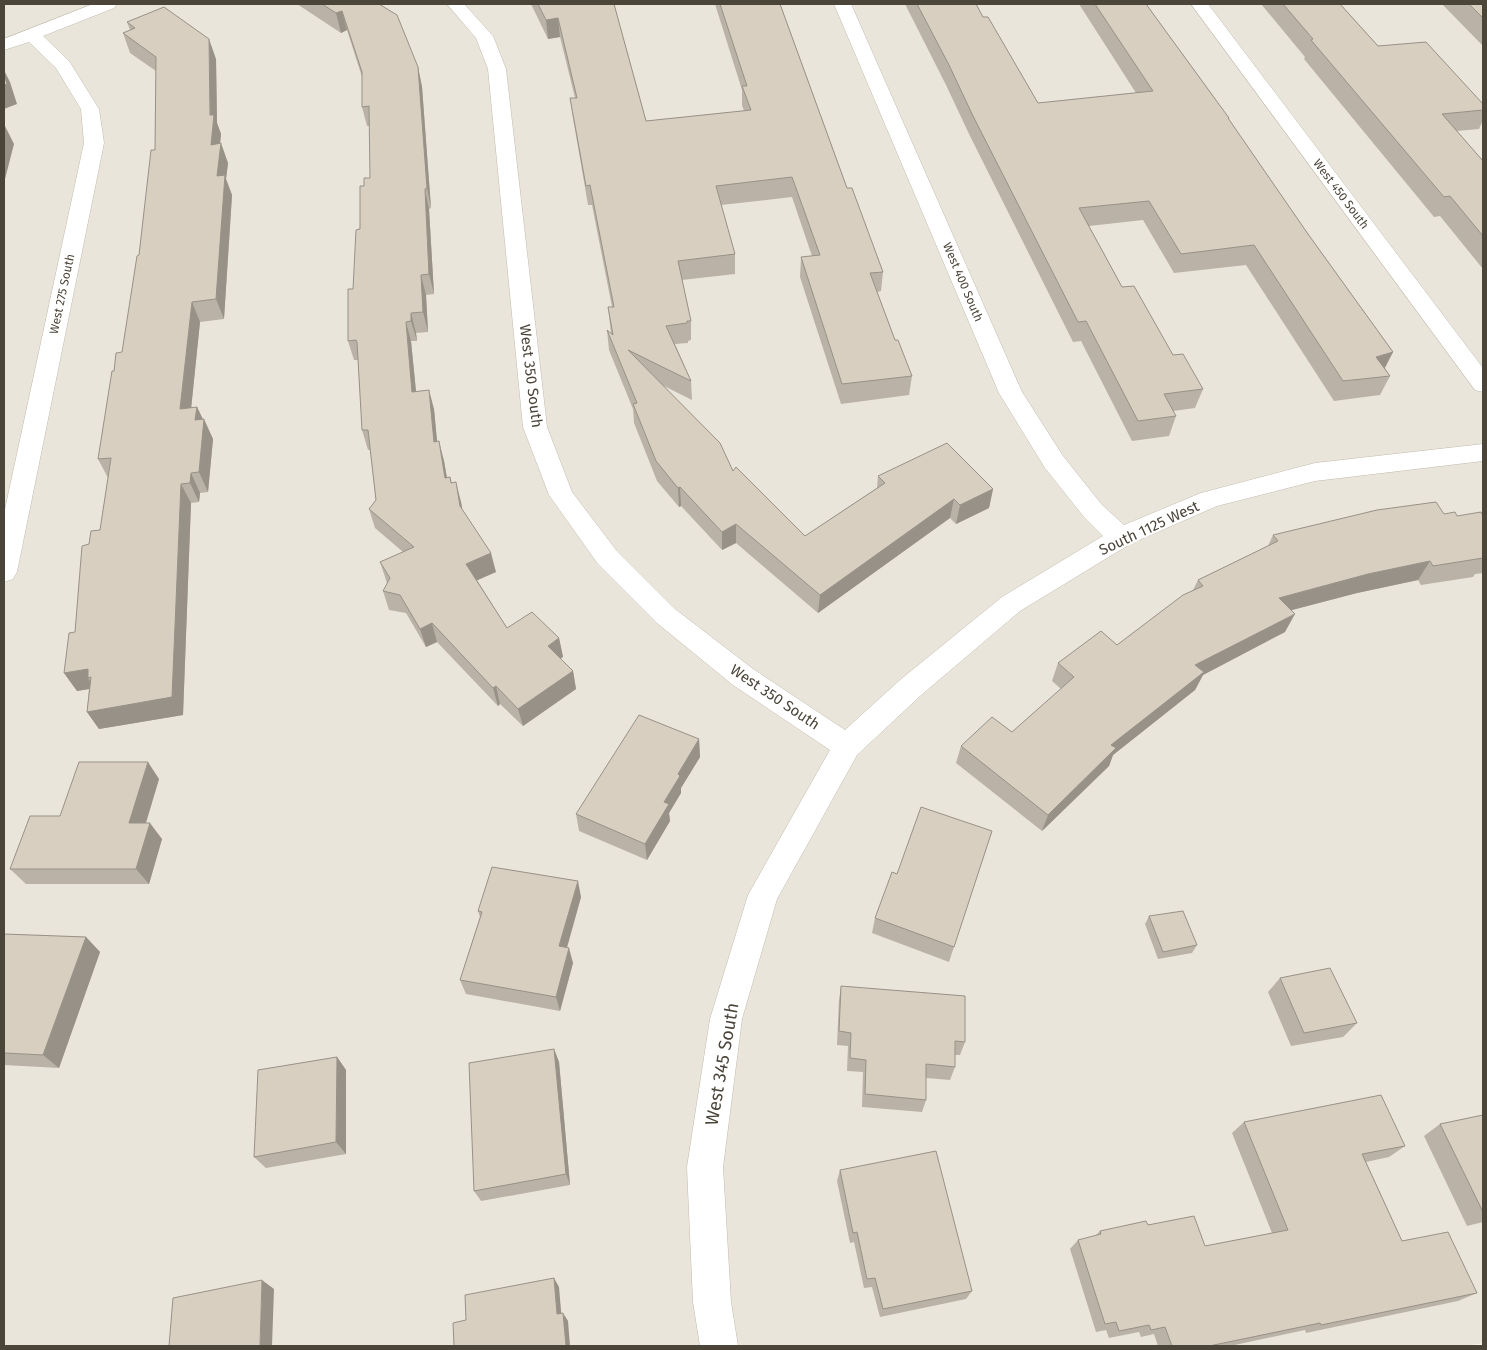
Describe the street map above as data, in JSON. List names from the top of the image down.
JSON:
{
  "streets": {
    "street": [
      "West 450 South",
      "West 400 South",
      "West 275 South",
      "West 350 South",
      "South 1125 West",
      "West 345 South"
    ]
  },
  "crossings": [
    ["West 400 South", "South 1125 West"],
    ["West 350 South", "South 1125 West"],
    ["West 350 South", "West 345 South"],
    ["South 1125 West", "West 345 South"]
  ]
}
